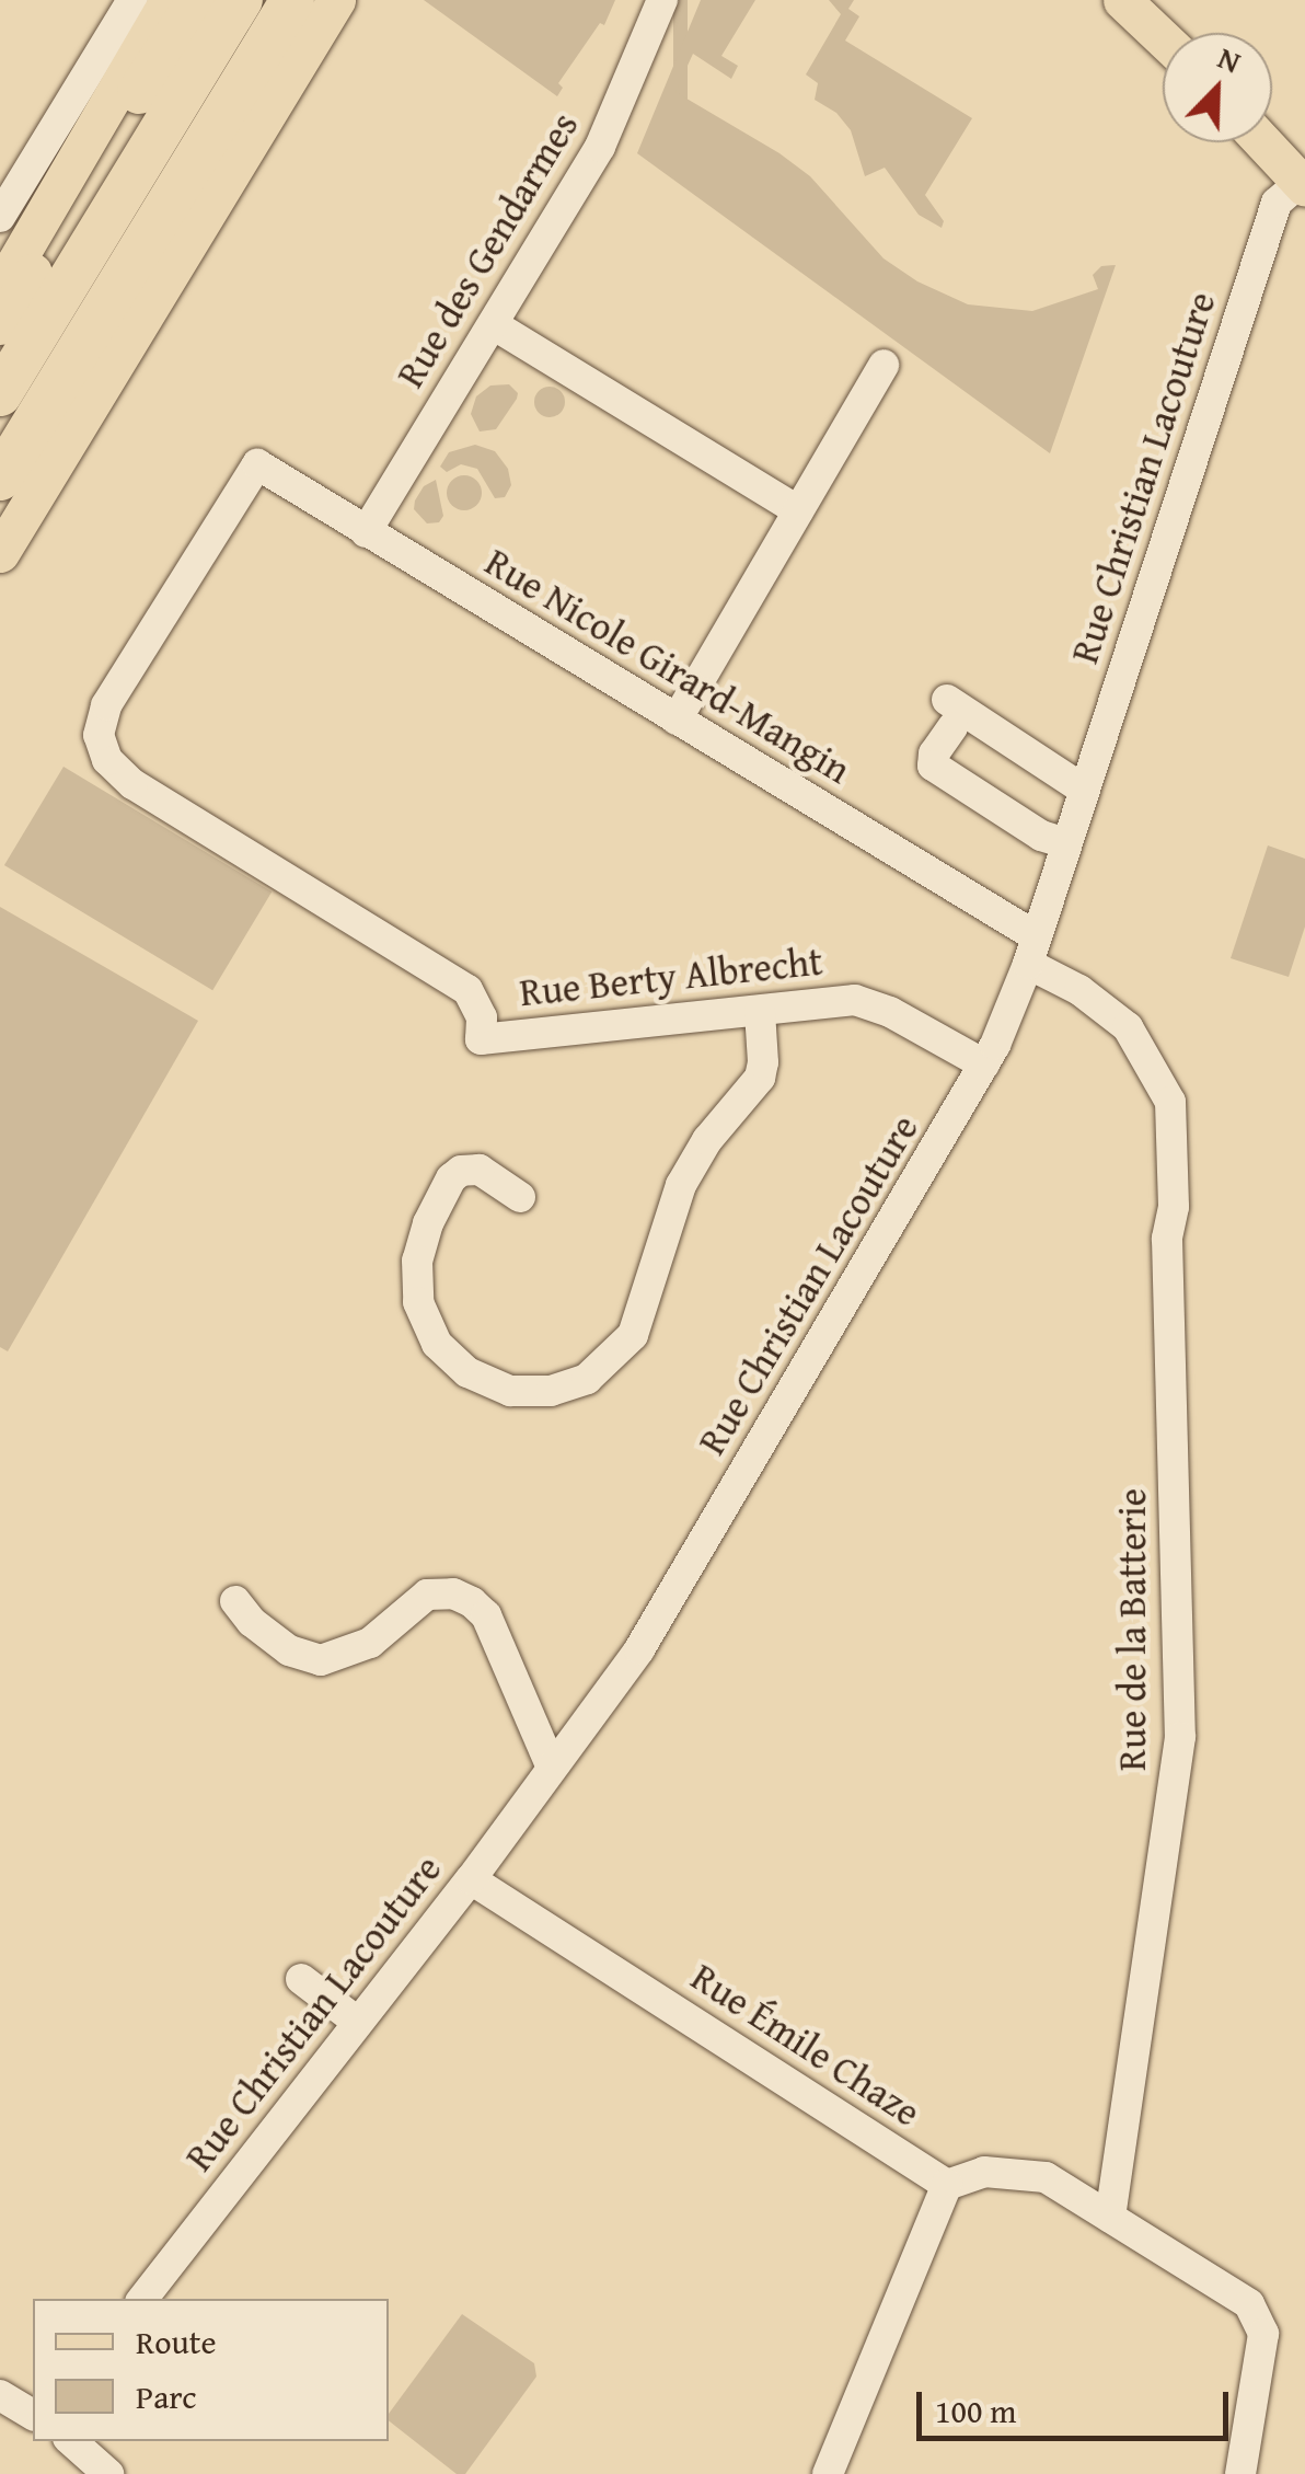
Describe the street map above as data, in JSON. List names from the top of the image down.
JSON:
{
  "streets": {
    "street": [
      "Rue des Gendarmes",
      "Rue Christian Lacouture",
      "Rue Nicole Girard-Mangin",
      "Rue Berty Albrecht",
      "Rue de la Batterie",
      "Rue Émile Chaze"
    ]
  },
  "crossings": [
    ["Rue des Gendarmes", "Rue Nicole Girard-Mangin"],
    ["Rue Christian Lacouture", "Rue Nicole Girard-Mangin"],
    ["Rue Christian Lacouture", "Rue Berty Albrecht"],
    ["Rue Christian Lacouture", "Rue de la Batterie"],
    ["Rue Christian Lacouture", "Rue Émile Chaze"],
    ["Rue Nicole Girard-Mangin", "Rue Berty Albrecht"],
    ["Rue Nicole Girard-Mangin", "Rue de la Batterie"]
  ],
  "legend": ["Route", "Parc"],
  "scale_bar": "100 m",
  "north": "top right"
}
